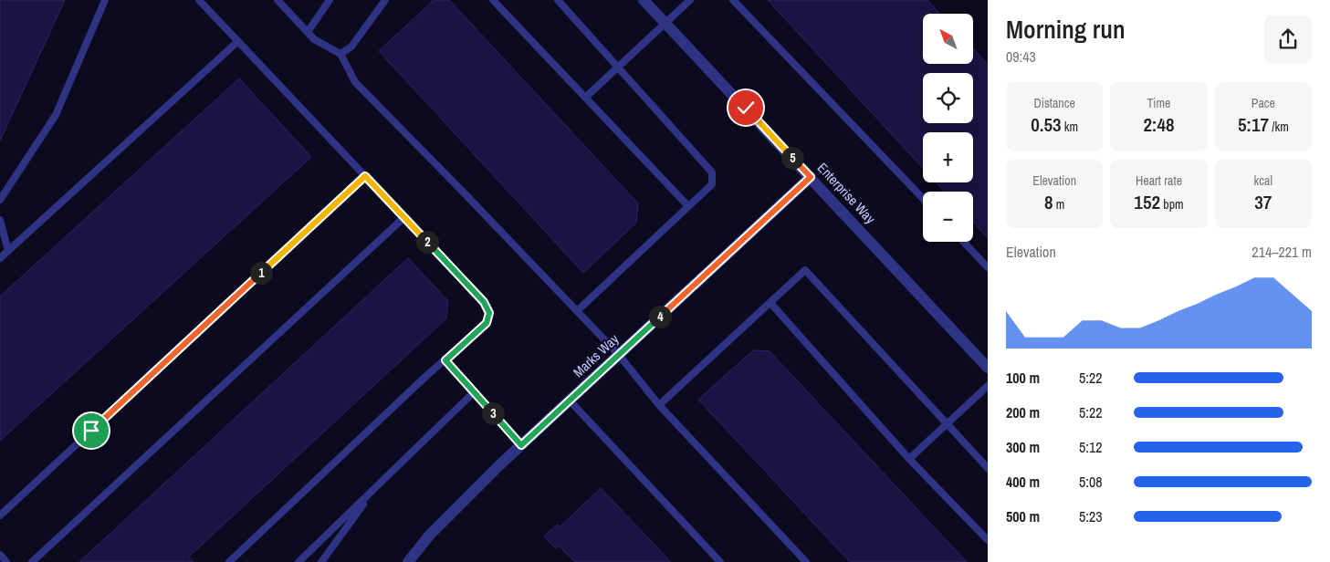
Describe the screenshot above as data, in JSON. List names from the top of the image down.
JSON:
{
  "streets": {
    "street": ["Enterprise Way", "Marks Way"]
  },
  "crossings": [
    ["Enterprise Way", "Marks Way"]
  ],
  "north": "top left",
  "page": {
    "heading": ["Morning run", "09:43"],
    "map_buttons": ["+", "−"],
    "stats": [
      ["Distance", "0.53 km"],
      ["Time", "2:48"],
      ["Pace", "5:17 /km"],
      ["Elevation", "8 m"],
      ["Heart rate", "152 bpm"],
      ["kcal", "37"]
    ],
    "pins": [
      "5",
      "2",
      "1",
      "4",
      "3"
    ],
    "chart": ["Elevation", "214–221 m"],
    "list": [
      {
        "name": "100 m",
        "note": "5:22"
      },
      {
        "name": "200 m",
        "note": "5:22"
      },
      {
        "name": "300 m",
        "note": "5:12"
      },
      {
        "name": "400 m",
        "note": "5:08"
      },
      {
        "name": "500 m",
        "note": "5:23"
      }
    ]
  }
}
